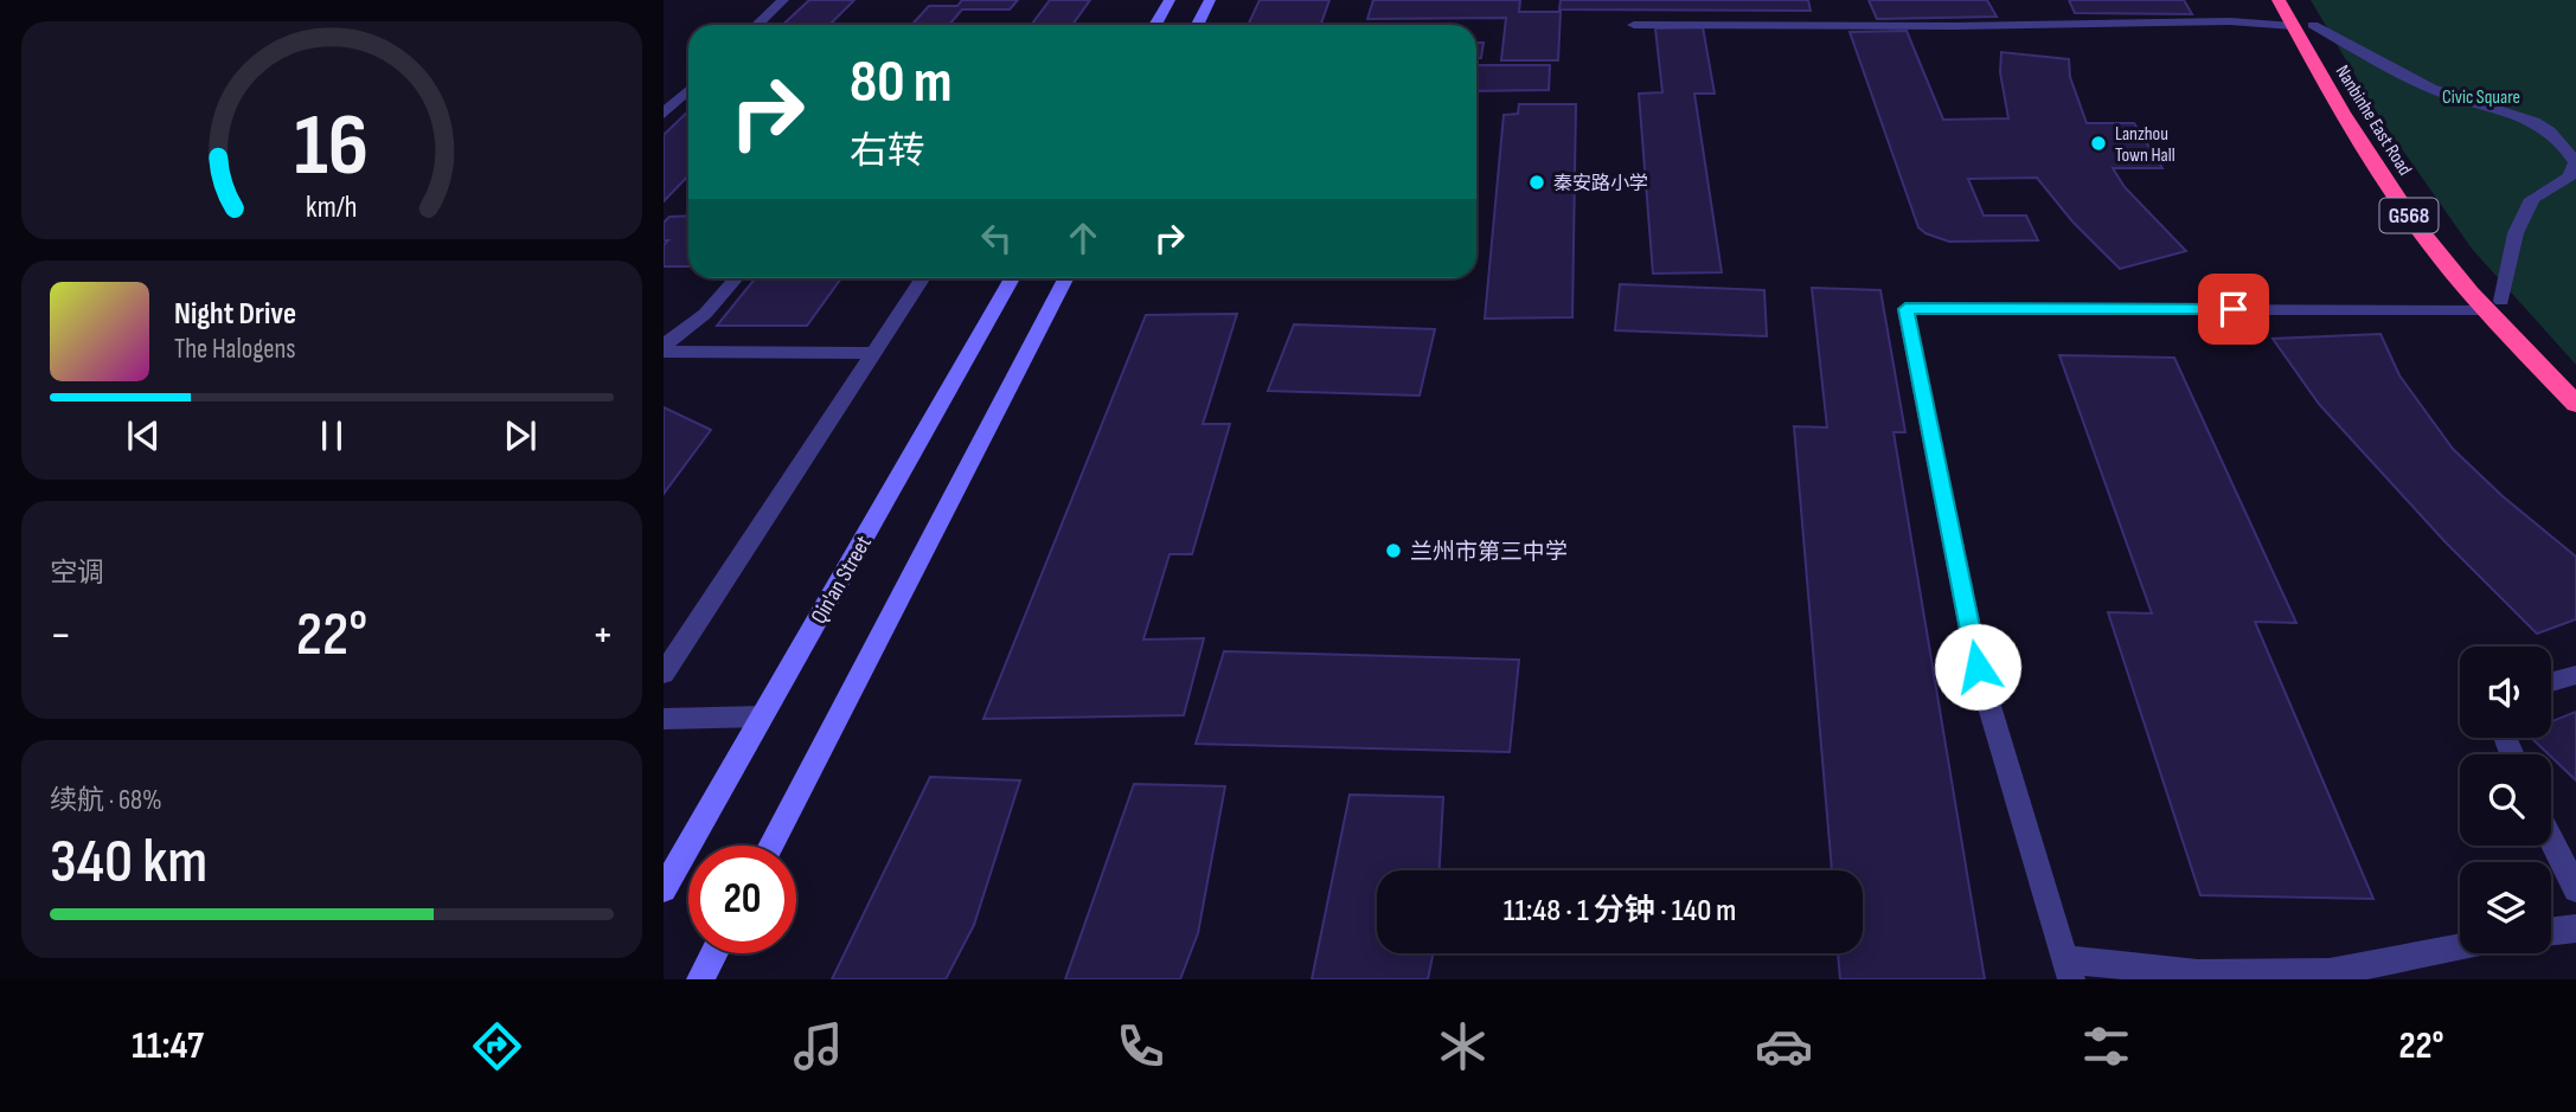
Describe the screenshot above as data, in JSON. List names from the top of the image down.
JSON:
{
  "streets": {
    "highway": ["Nanbinhe East Road", "G568"],
    "main road": ["Qin'an Street"]
  },
  "parks": ["Civic Square"],
  "places": ["Lanzhou Town Hall", "秦安路小学", "兰州市第三中学"],
  "page": {
    "turn": ["80 m", "右转"],
    "song": ["Night Drive", "The Halogens"],
    "tile": [
      "空调",
      ["续航 · 68%", "340 km"]
    ],
    "heat": ["−", "22°", "+"],
    "limit": "20",
    "trip": "11:48 · 1 分钟 · 140 m",
    "tabs": ["11:47", "22°"],
    "gauge": ["16", "km/h"]
  }
}
